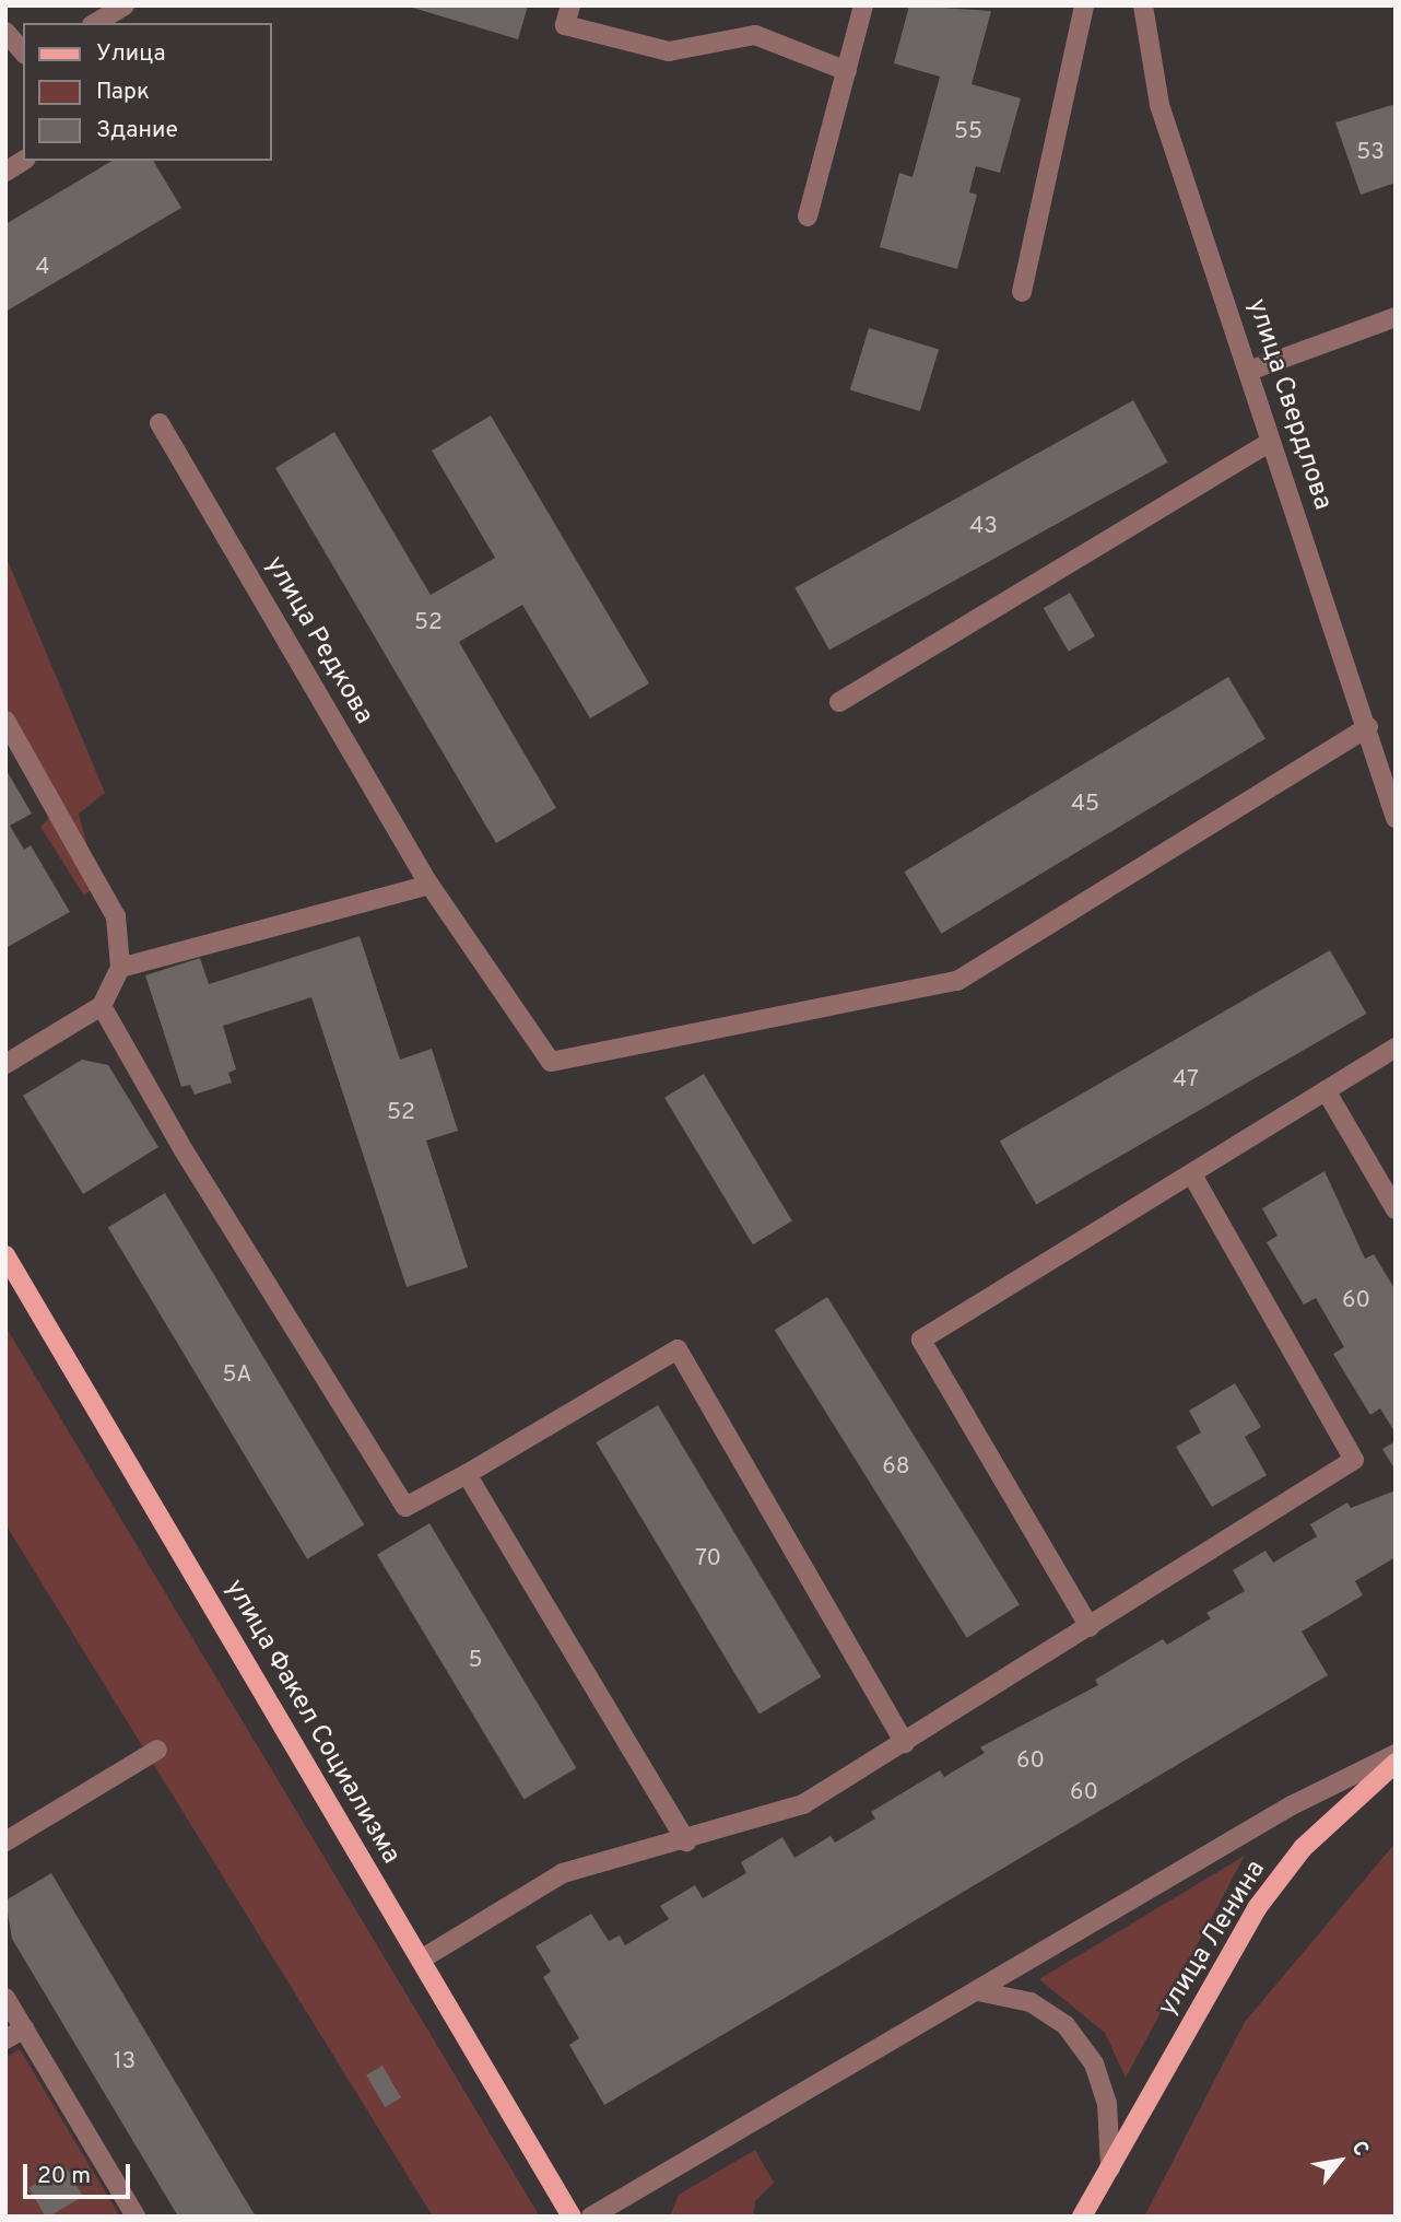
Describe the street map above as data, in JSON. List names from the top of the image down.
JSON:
{
  "streets": {
    "main road": ["улица Факел Социализма", "улица Ленина"],
    "street": ["улица Свердлова", "улица Редкова"]
  },
  "crossings": [
    ["улица Свердлова", "улица Редкова"]
  ],
  "house_numbers": [
    "55",
    "53",
    "4",
    "43",
    "52",
    "45",
    "47",
    "52",
    "60",
    "5А",
    "68",
    "70",
    "5",
    "60",
    "60",
    "13"
  ],
  "legend": ["Улица", "Парк", "Здание"],
  "scale_bar": "20 m",
  "north": "top right"
}
